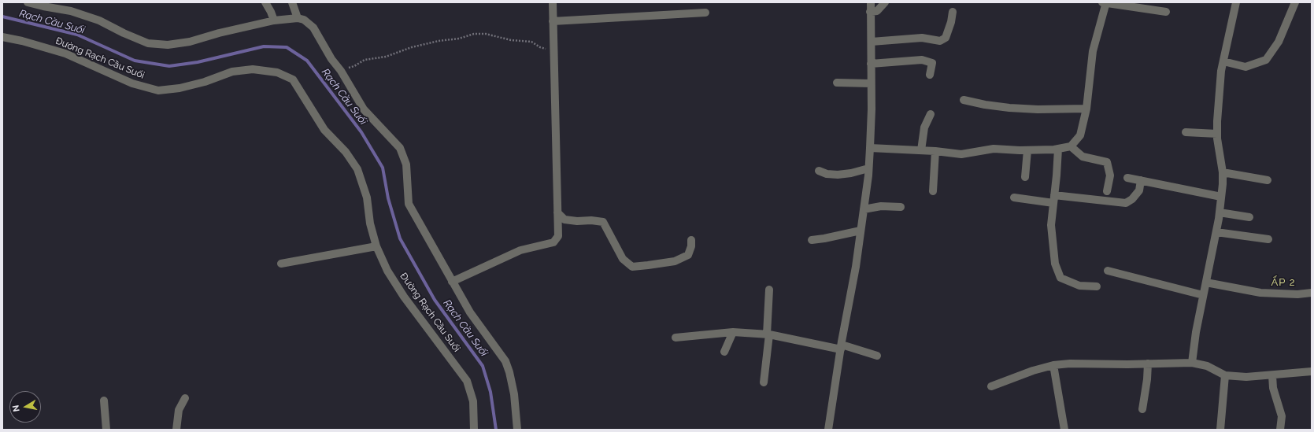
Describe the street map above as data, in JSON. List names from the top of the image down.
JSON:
{
  "streets": {
    "street": ["Đường Rạch Cầu Suối"]
  },
  "districts": ["ẤP 2"],
  "water": ["Rạch Cầu Suối"],
  "north": "left"
}
